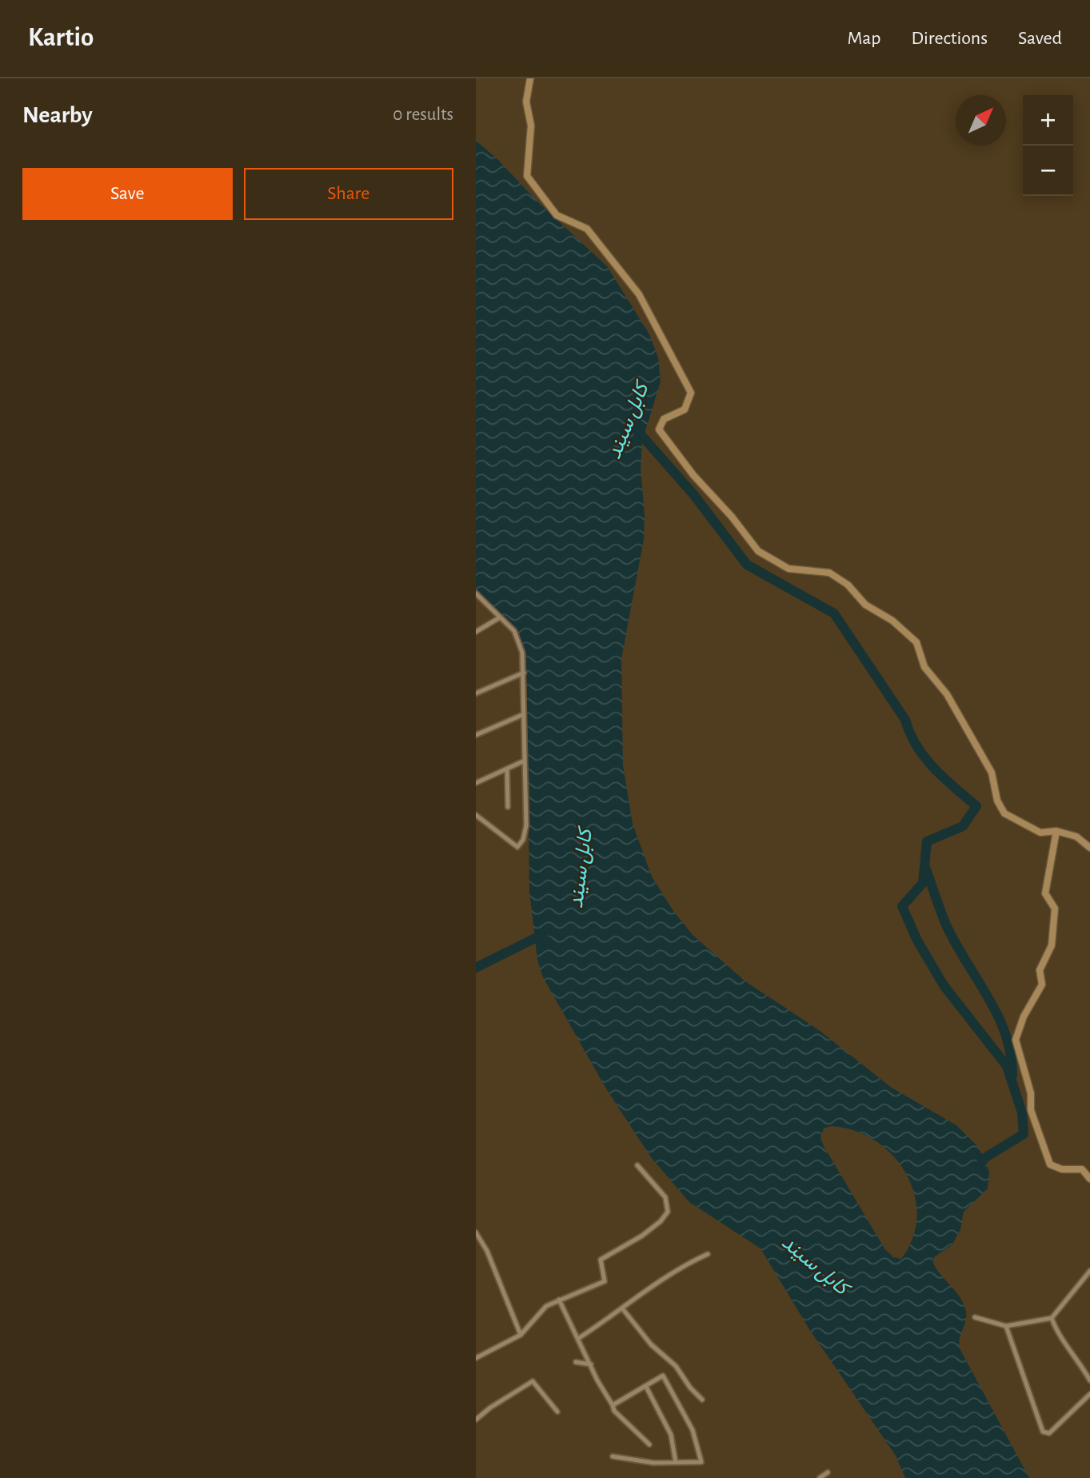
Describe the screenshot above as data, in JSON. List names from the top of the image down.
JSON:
{
  "water": ["کابل سيند"],
  "north": "top right",
  "page": {
    "header": "Kartio",
    "nav": ["Map", "Directions", "Saved"],
    "heading": ["Nearby", "0 results"],
    "map_buttons": ["+", "−"],
    "buttons": ["Save", "Share"]
  }
}
